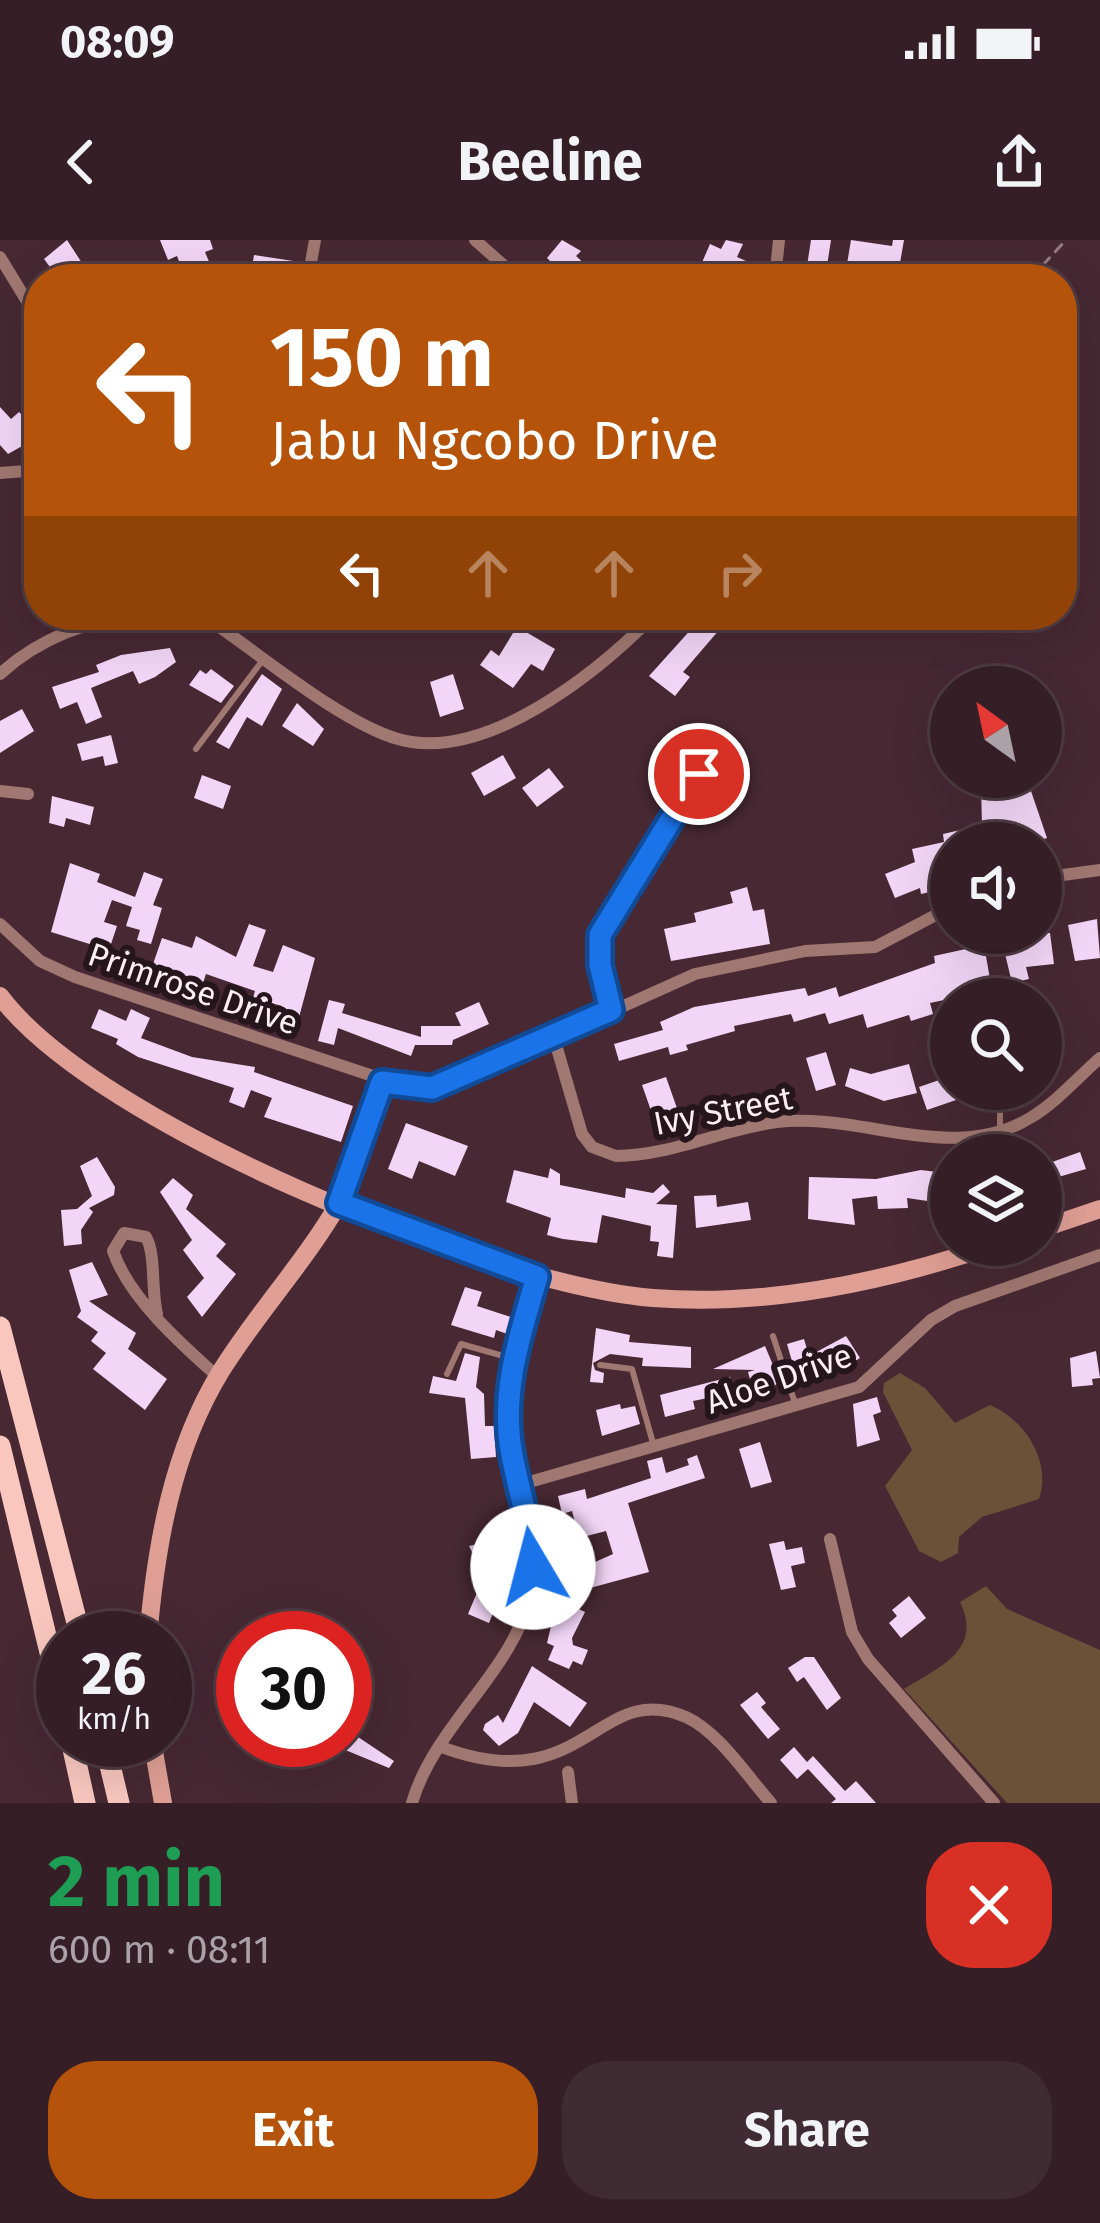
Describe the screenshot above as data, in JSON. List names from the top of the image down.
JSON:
{
  "streets": {
    "street": ["Primrose Drive", "Ivy Street", "Aloe Drive"]
  },
  "crossings": [
    ["Primrose Drive", "Ivy Street"]
  ],
  "north": "top left",
  "page": {
    "status": "08:09",
    "header": "Beeline",
    "turn": ["150 m", "Jabu Ngcobo Drive"],
    "speed": "26 km/h",
    "limit": "30",
    "heading": ["2 min", "600 m · 08:11"],
    "buttons": ["Exit", "Share"]
  }
}
